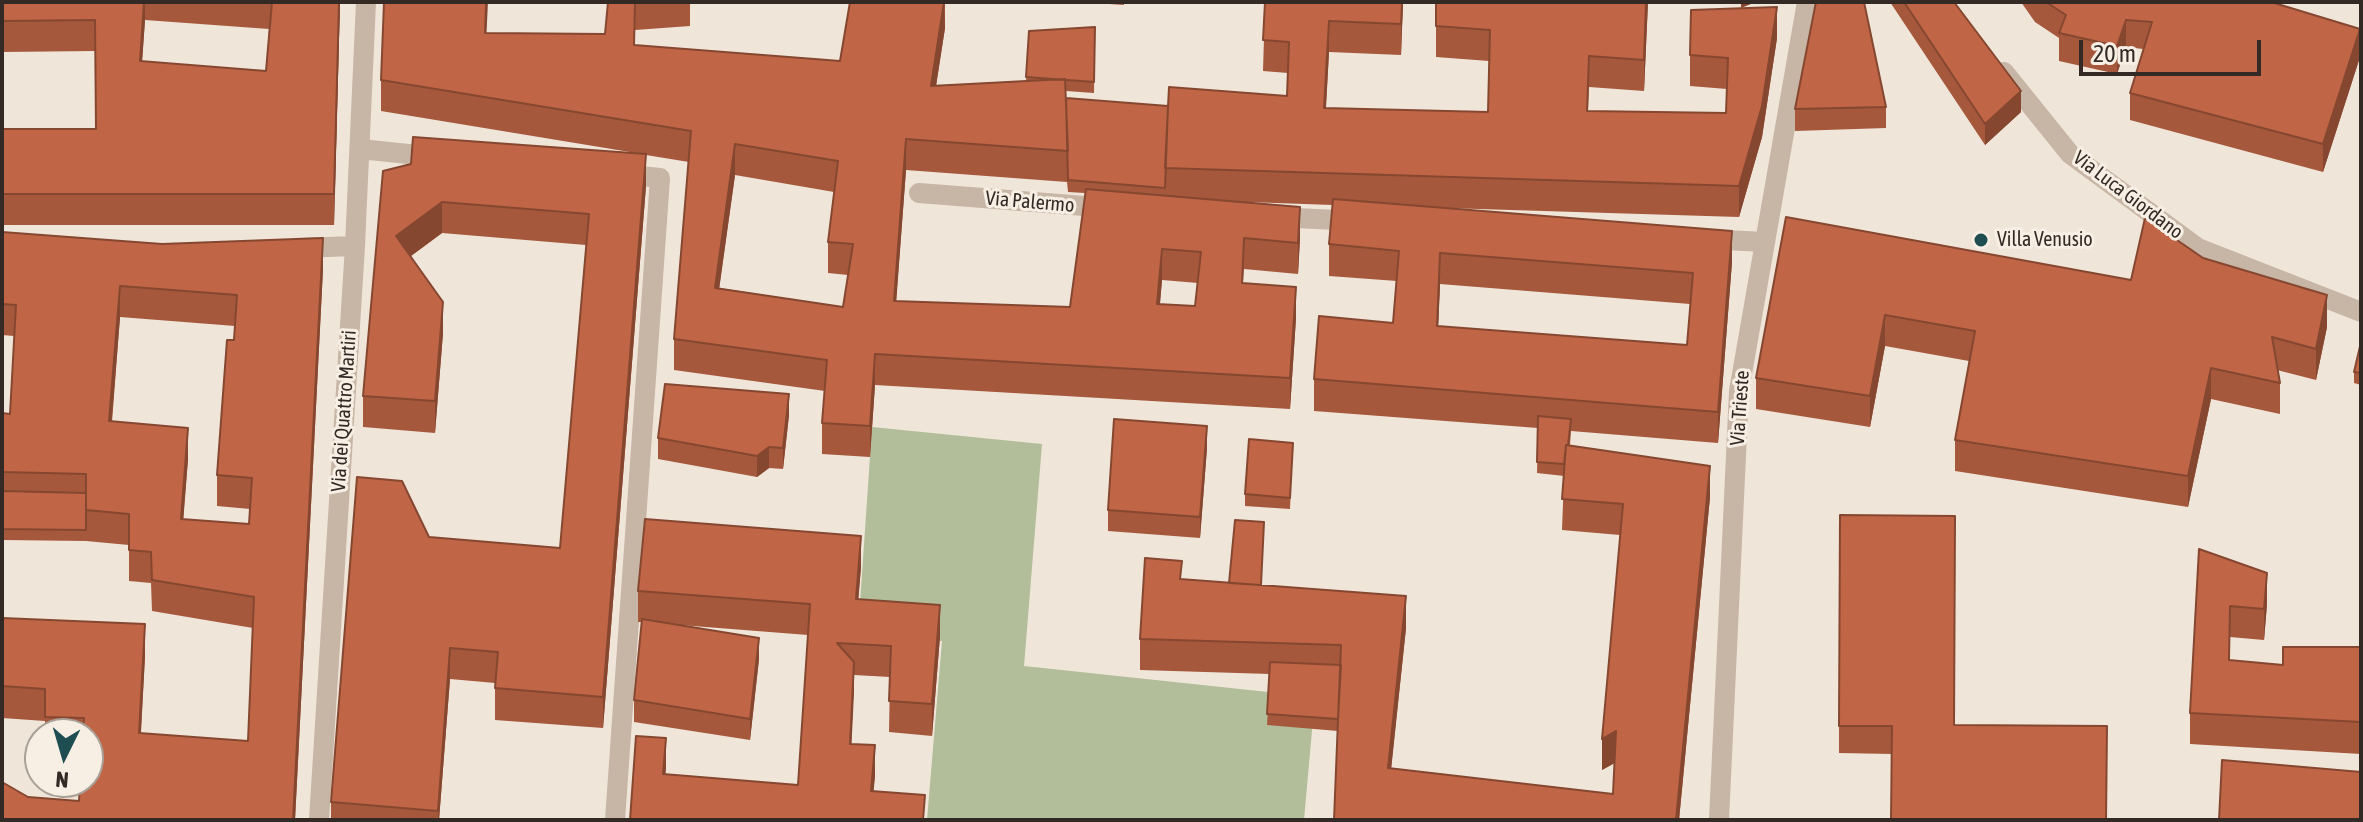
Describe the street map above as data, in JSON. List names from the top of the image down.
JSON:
{
  "streets": {
    "street": [
      "Via Luca Giordano",
      "Via Palermo",
      "Via Trieste",
      "Via dei Quattro Martiri"
    ]
  },
  "places": ["Villa Venusio"],
  "scale_bar": "20 m",
  "north": "bottom"
}
